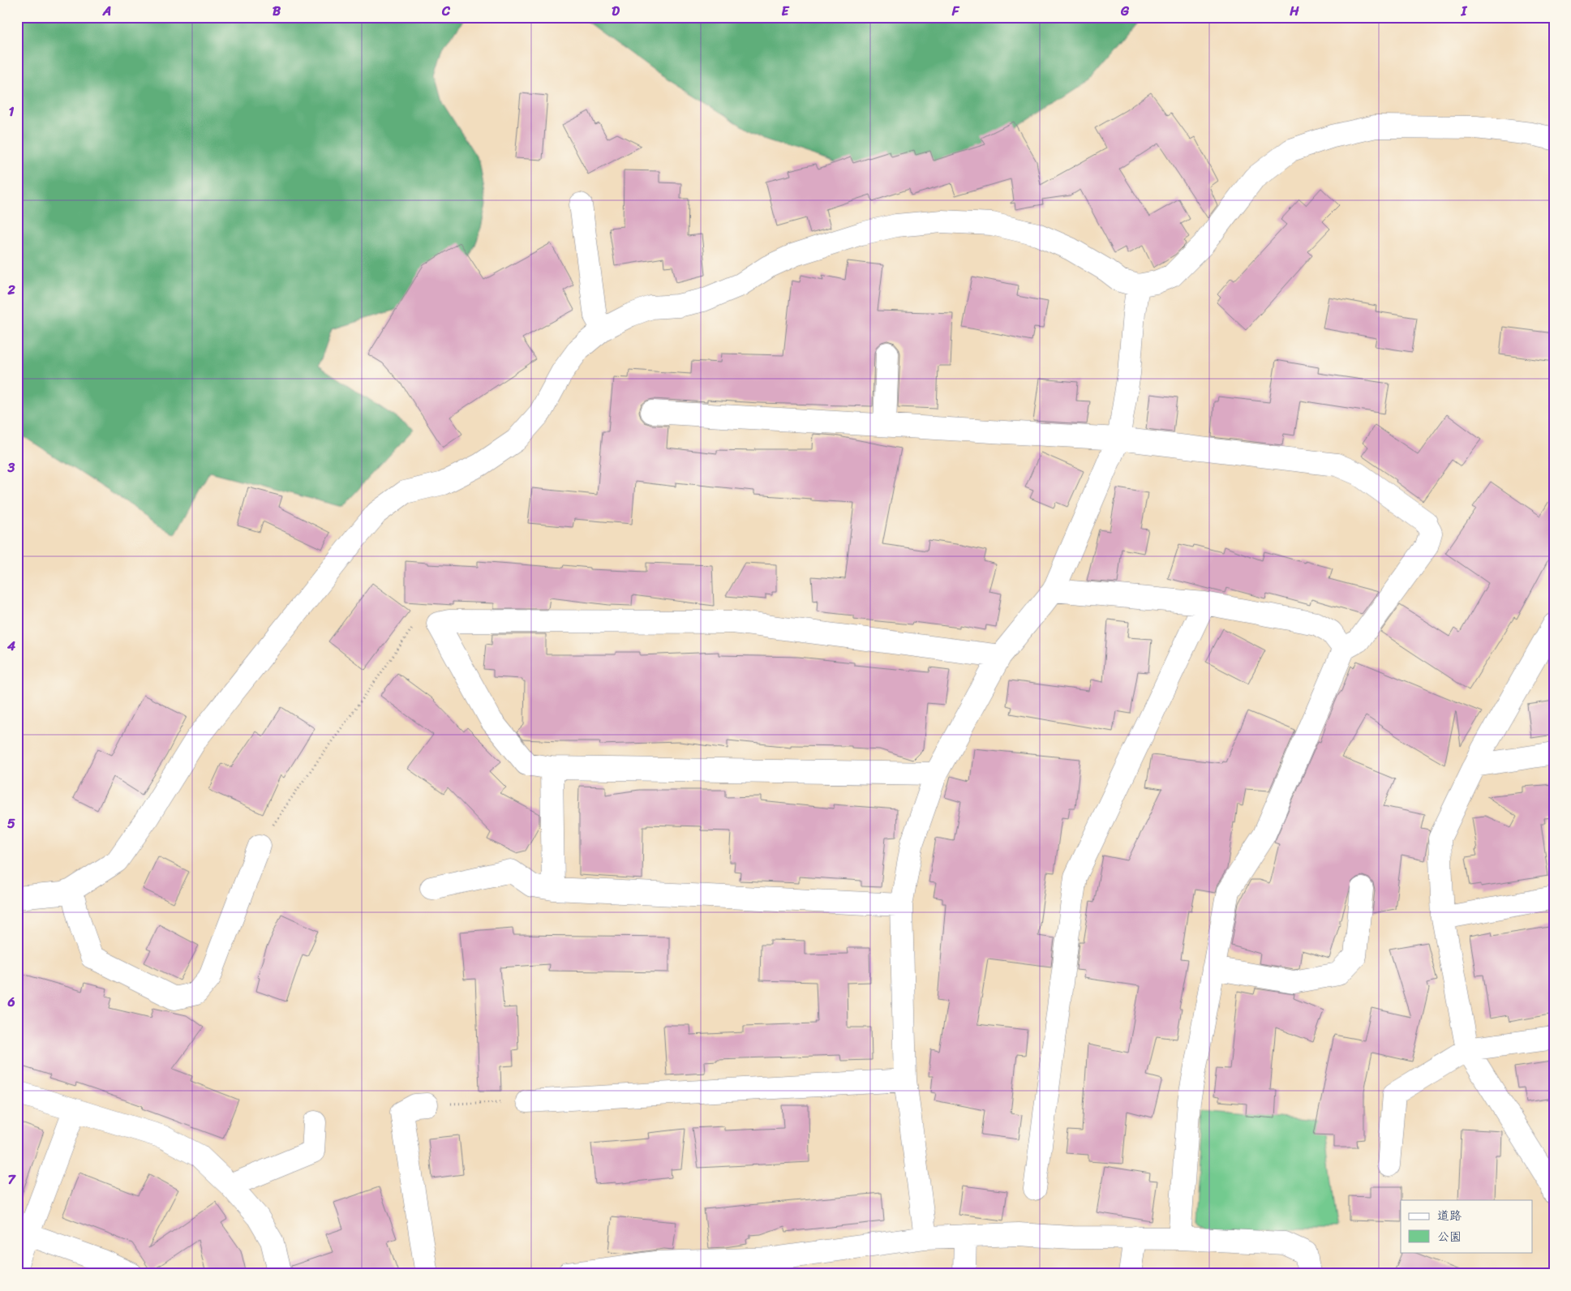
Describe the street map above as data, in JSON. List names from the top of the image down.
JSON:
{
  "legend": ["道路", "公園"],
  "grid": {
    "columns": [
      "A",
      "B",
      "C",
      "D",
      "E",
      "F",
      "G",
      "H",
      "I"
    ],
    "rows": [
      "1",
      "2",
      "3",
      "4",
      "5",
      "6",
      "7"
    ]
  }
}
